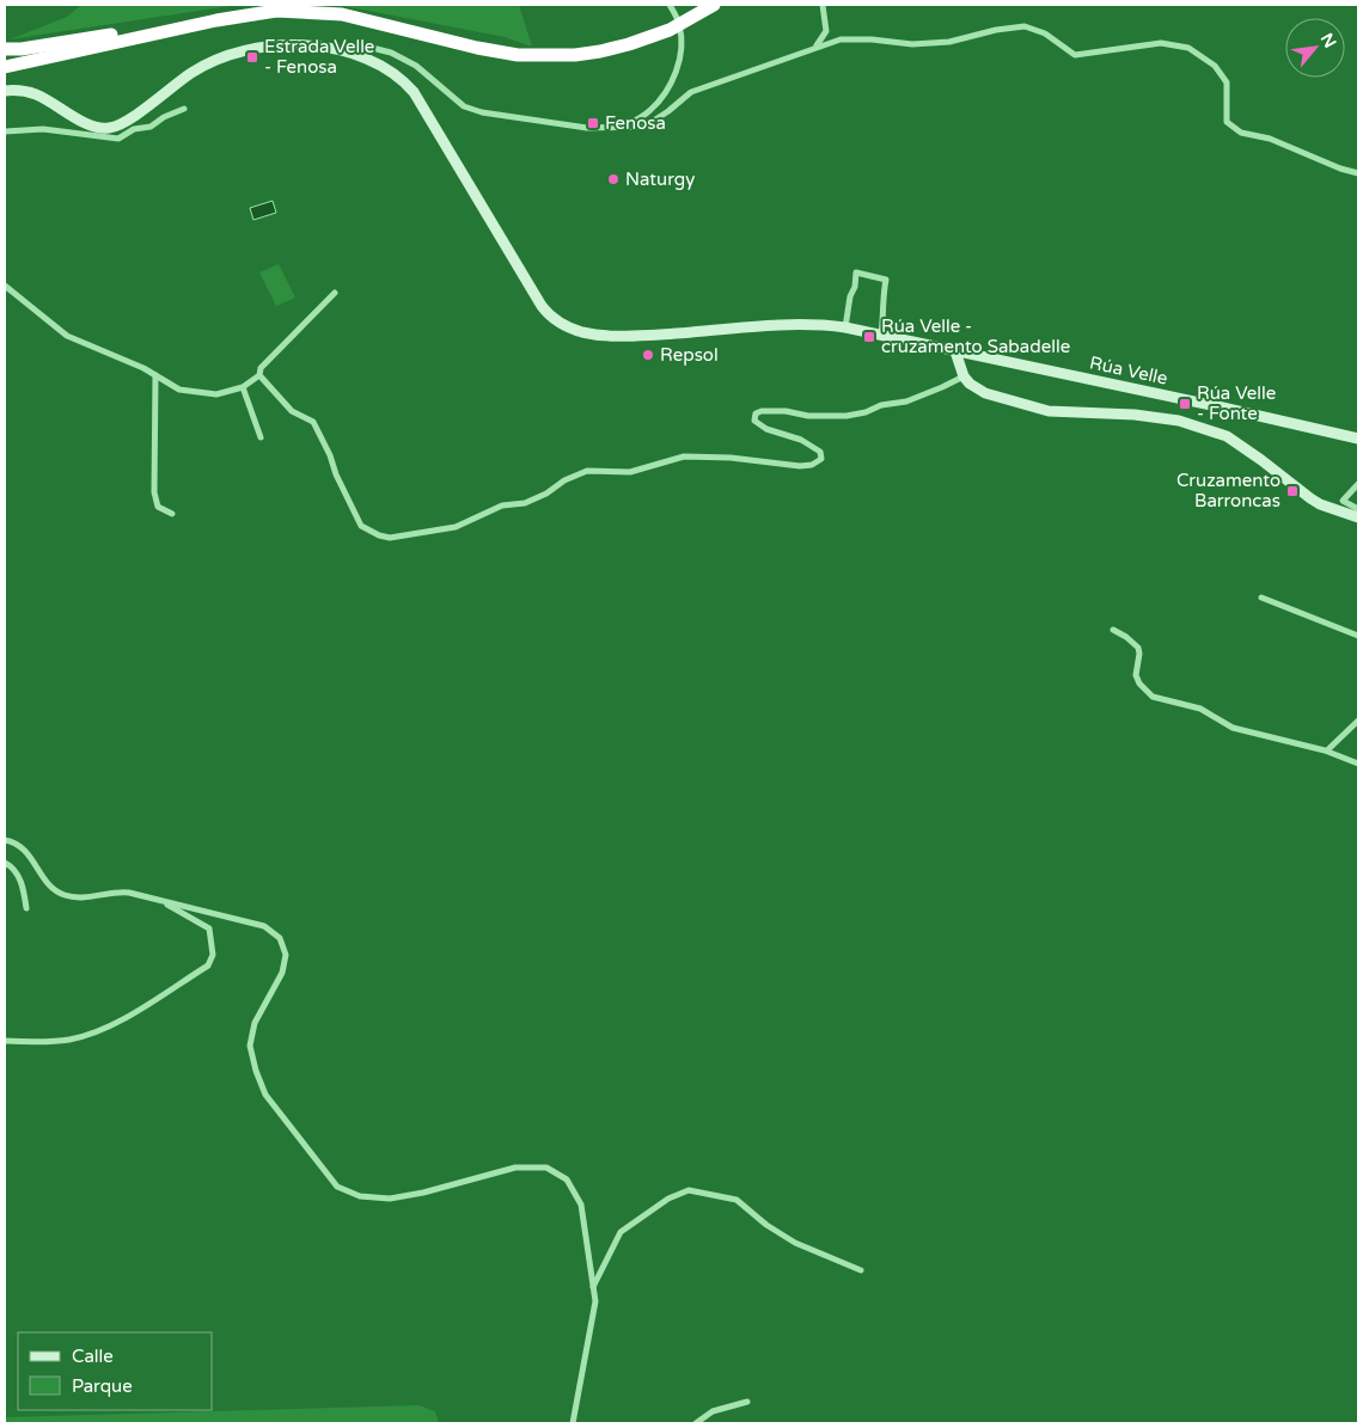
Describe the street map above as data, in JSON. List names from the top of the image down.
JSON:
{
  "streets": {
    "street": ["Rúa Velle"]
  },
  "places": {
    "transit": [
      "Estrada Velle - Fenosa",
      "Fenosa",
      "Rúa Velle - cruzamento Sabadelle",
      "Rúa Velle - Fonte",
      "Cruzamento Barroncas"
    ],
    "other": ["Naturgy", "Repsol"]
  },
  "legend": ["Calle", "Parque"],
  "north": "top right"
}
